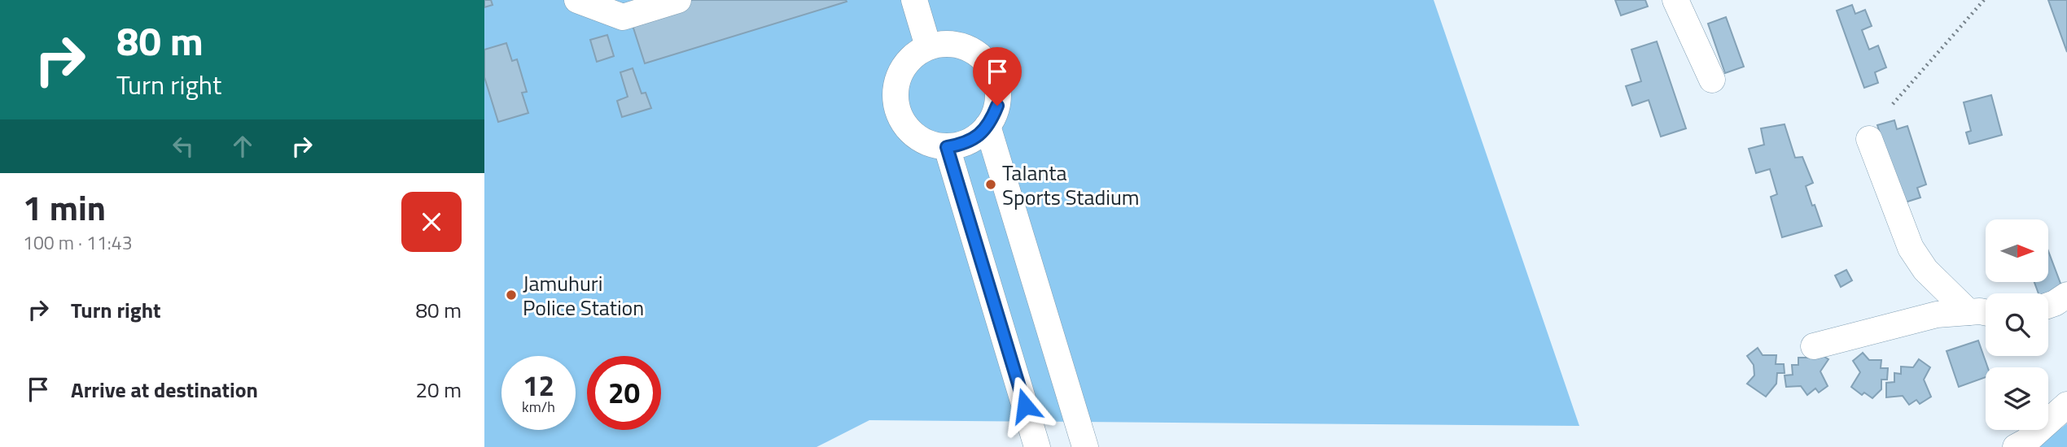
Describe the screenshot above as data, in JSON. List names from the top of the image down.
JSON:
{
  "places": ["Talanta Sports Stadium", "Jamuhuri Police Station"],
  "north": "right",
  "page": {
    "turn": ["80 m", "Turn right"],
    "heading": ["1 min", "100 m · 11:43"],
    "list": [
      {
        "name": "Turn right",
        "value": "80 m"
      },
      {
        "name": "Arrive at destination",
        "value": "20 m"
      }
    ],
    "speed": "12 km/h",
    "limit": "20"
  }
}
